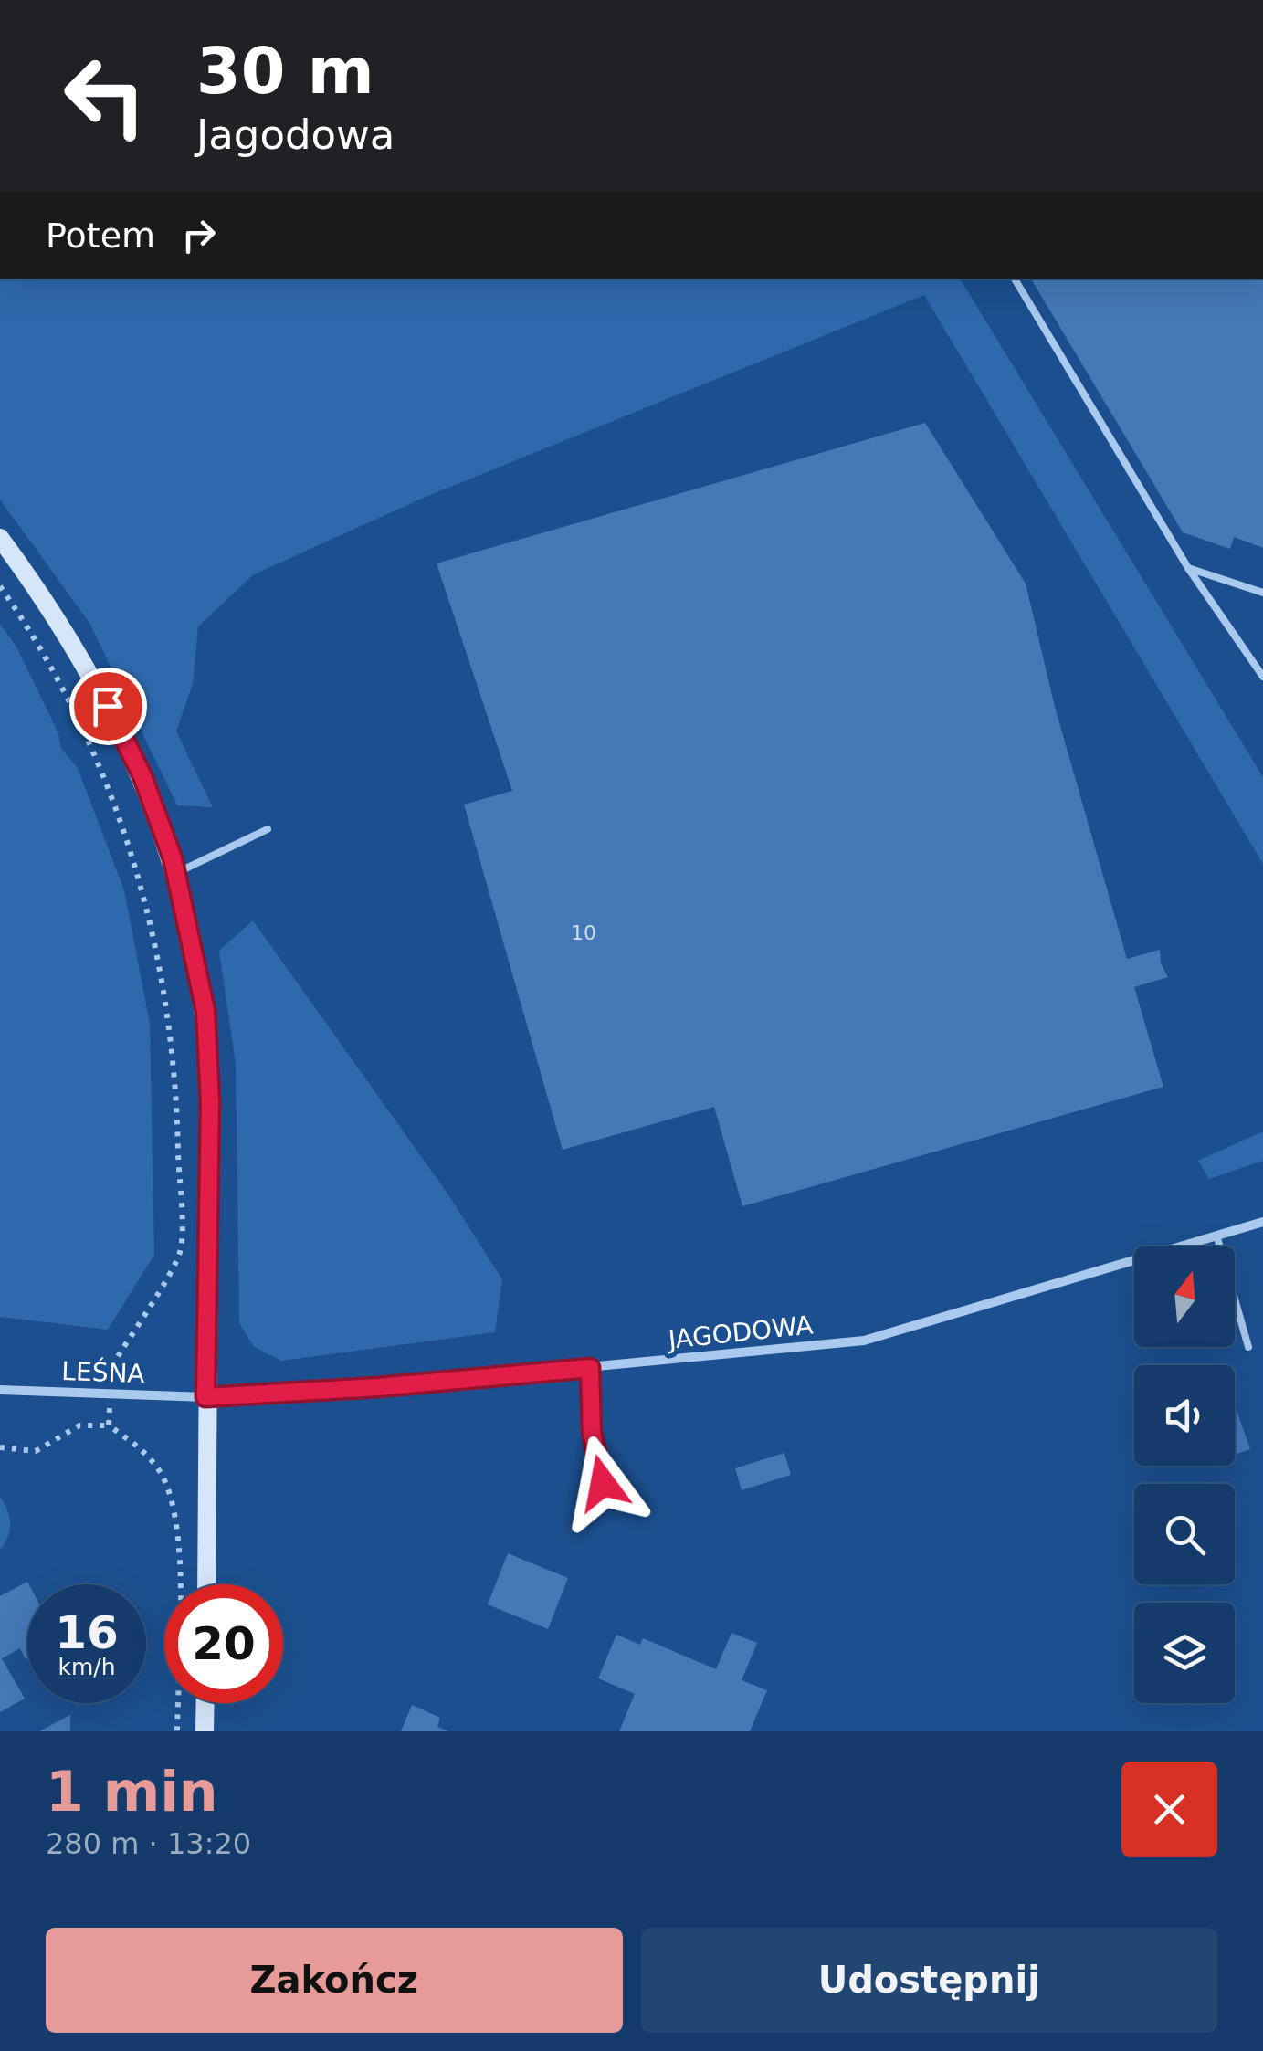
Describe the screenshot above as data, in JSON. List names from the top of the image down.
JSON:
{
  "streets": {
    "street": ["JAGODOWA", "LEŚNA"]
  },
  "crossings": [
    ["JAGODOWA", "LEŚNA"]
  ],
  "house_numbers": ["10"],
  "north": "top",
  "page": {
    "turn": ["30 m", "Jagodowa"],
    "then": "Potem",
    "speed": "16 km/h",
    "limit": "20",
    "heading": ["1 min", "280 m · 13:20"],
    "buttons": ["Zakończ", "Udostępnij"]
  }
}
